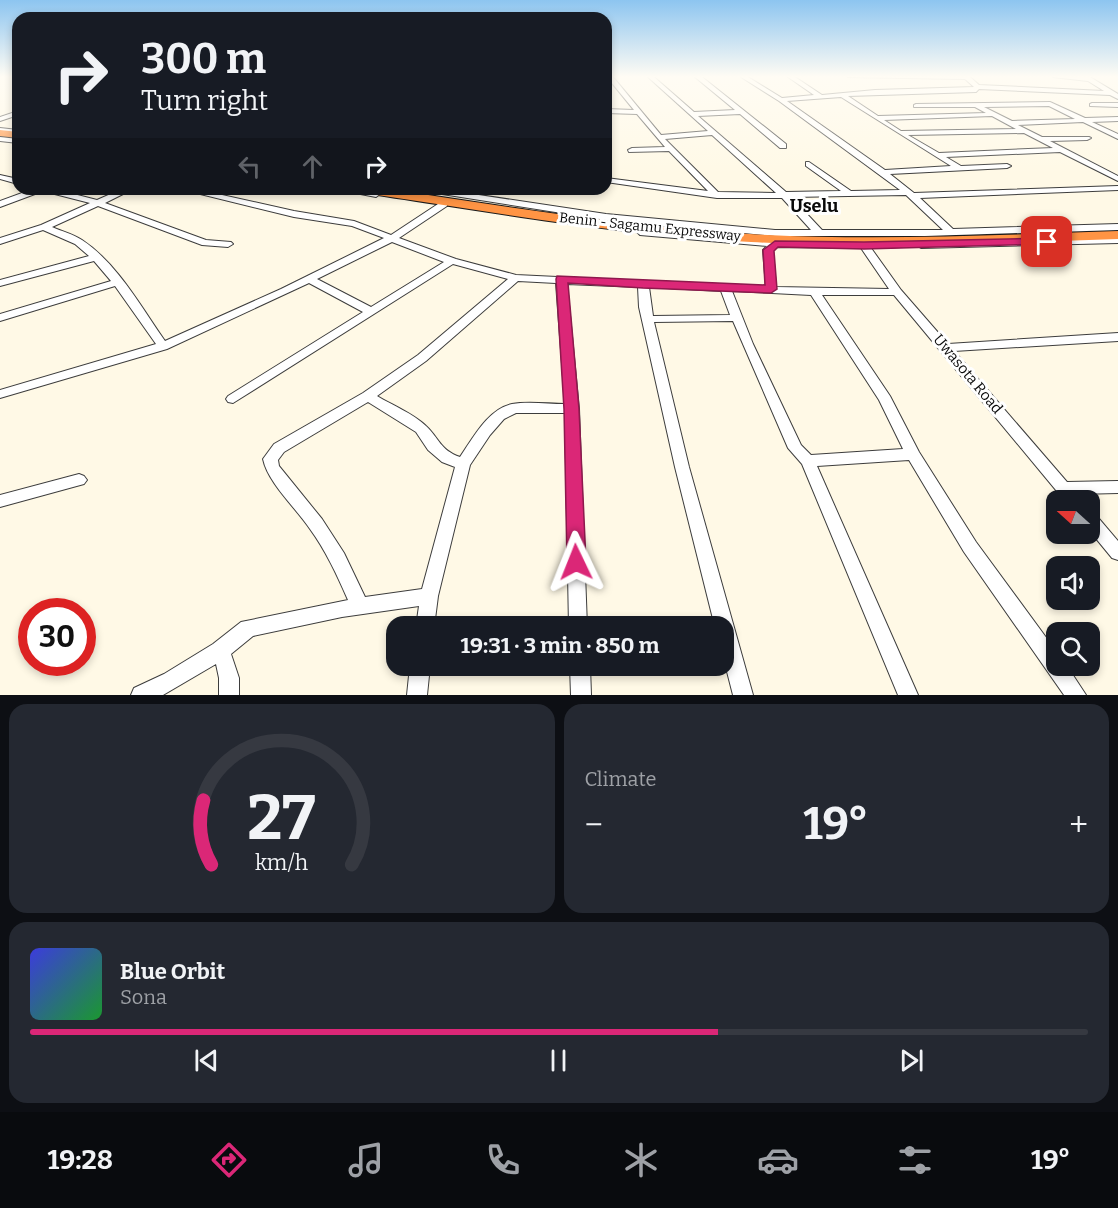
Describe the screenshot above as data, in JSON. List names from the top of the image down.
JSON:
{
  "streets": {
    "highway": ["Benin - Sagamu Expressway"],
    "street": ["Uwasota Road"]
  },
  "districts": ["Uselu"],
  "north": "left",
  "page": {
    "turn": ["300 m", "Turn right"],
    "limit": "30",
    "trip": "19:31 · 3 min · 850 m",
    "tile": "Climate",
    "heat": ["−", "19°", "+"],
    "song": ["Blue Orbit", "Sona"],
    "tabs": ["19:28", "19°"],
    "gauge": ["27", "km/h"]
  }
}
